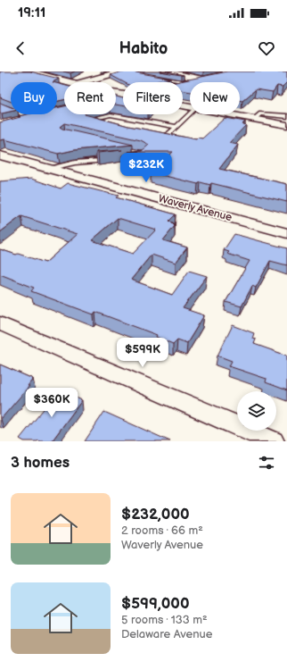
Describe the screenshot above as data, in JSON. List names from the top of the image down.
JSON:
{
  "streets": {
    "street": ["Waverly Avenue"]
  },
  "page": {
    "status": "19:11",
    "header": "Habito",
    "chip": [
      "Buy",
      "Rent",
      "Filters",
      "New"
    ],
    "price": ["$232K", "$599K", "$360K"],
    "heading": "3 homes",
    "list": [
      {
        "name": "$232,000",
        "note": "2 rooms · 66 m² · Waverly Avenue"
      },
      {
        "name": "$599,000",
        "note": "5 rooms · 133 m² · Delaware Avenue"
      }
    ]
  }
}
